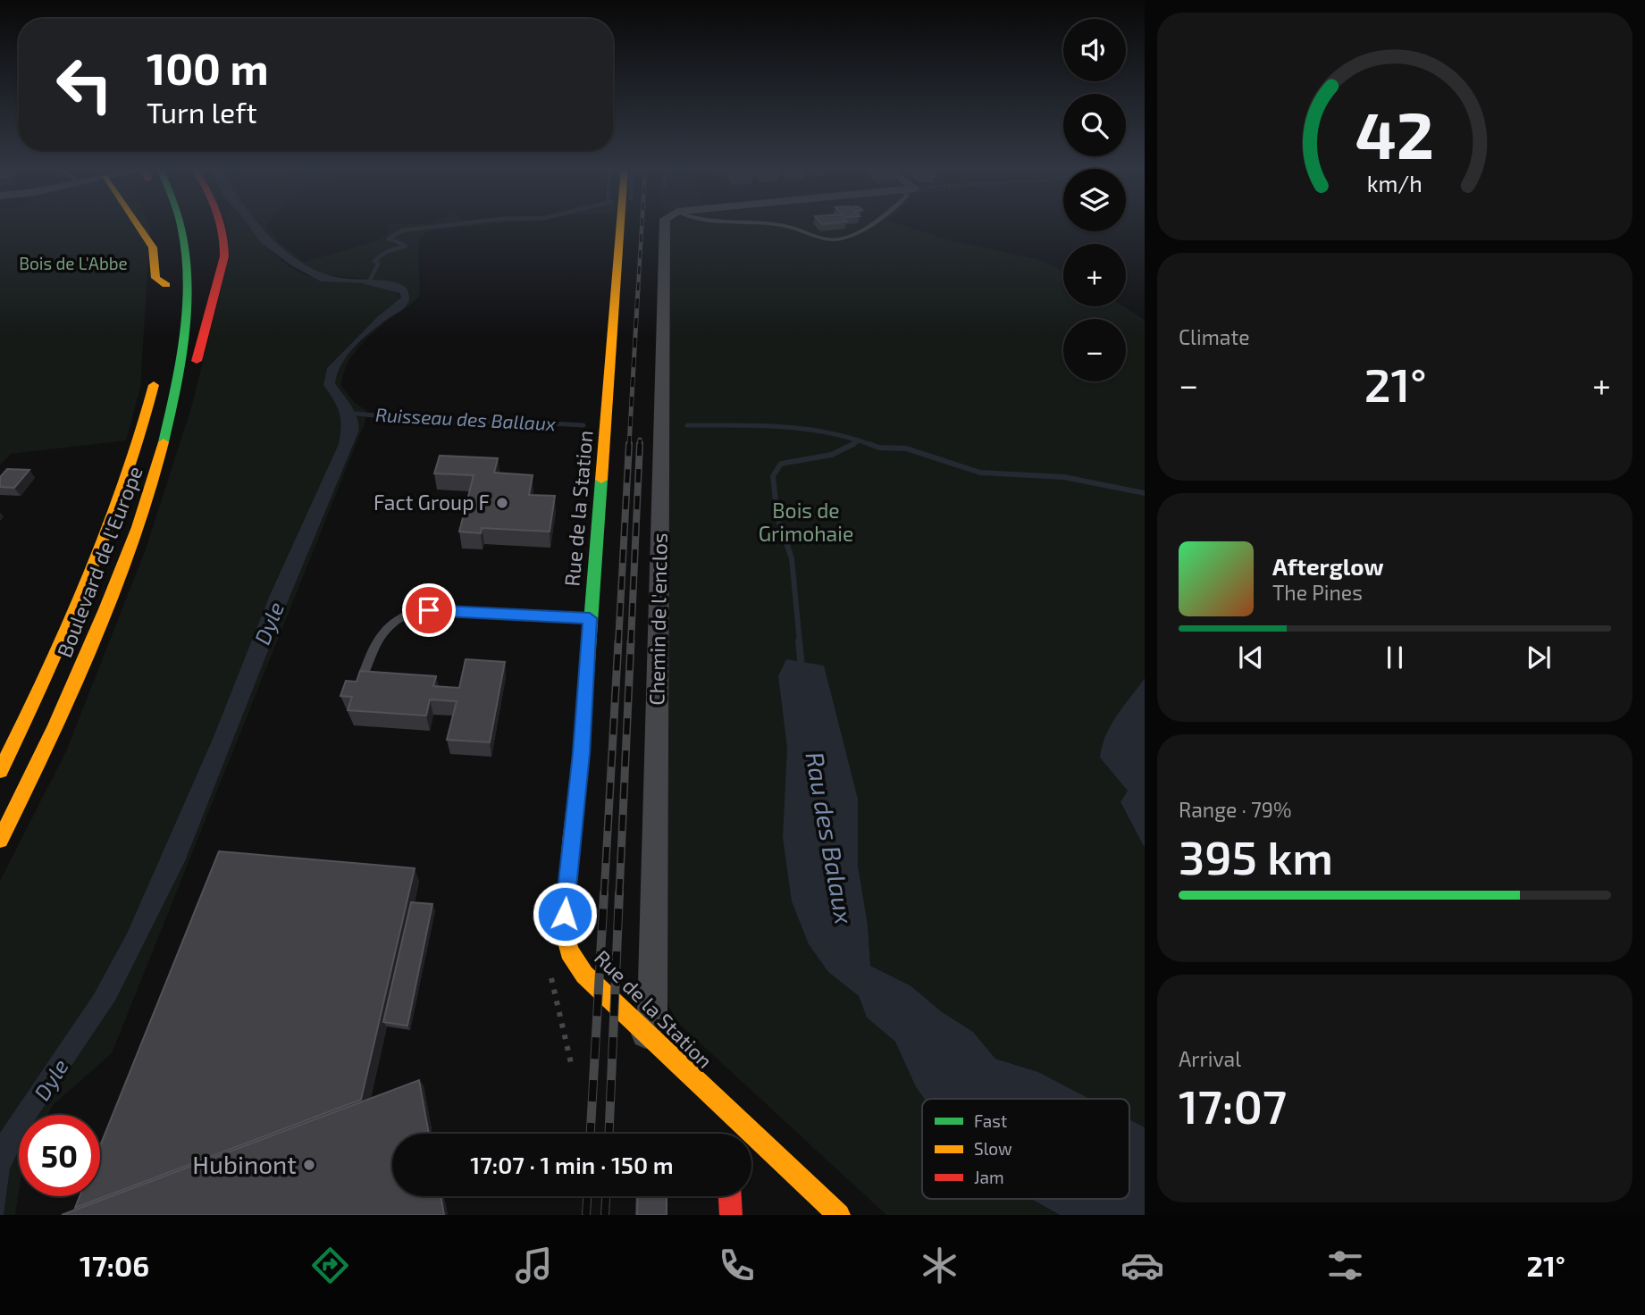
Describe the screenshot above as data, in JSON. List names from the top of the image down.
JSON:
{
  "streets": {
    "main road": ["Rue de la Station", "Boulevard de l'Europe"],
    "street": ["Chemin de l'enclos"]
  },
  "crossings": [
    ["Rue de la Station", "Chemin de l'enclos"]
  ],
  "water": ["Ruisseau des Ballaux", "Dyle", "Rau des Balaux"],
  "parks": ["Bois de L'Abbe", "Bois de Grimohaie"],
  "places": ["Fact Group F", "Hubinont"],
  "legend": ["Fast", "Slow", "Jam"],
  "page": {
    "map_buttons": ["+", "−"],
    "turn": ["100 m", "Turn left"],
    "tile": [
      "Climate",
      ["Range · 79%", "395 km"],
      ["Arrival", "17:07"]
    ],
    "heat": ["−", "21°", "+"],
    "song": ["Afterglow", "The Pines"],
    "limit": "50",
    "trip": "17:07 · 1 min · 150 m",
    "tabs": ["17:06", "21°"],
    "gauge": ["42", "km/h"]
  }
}
